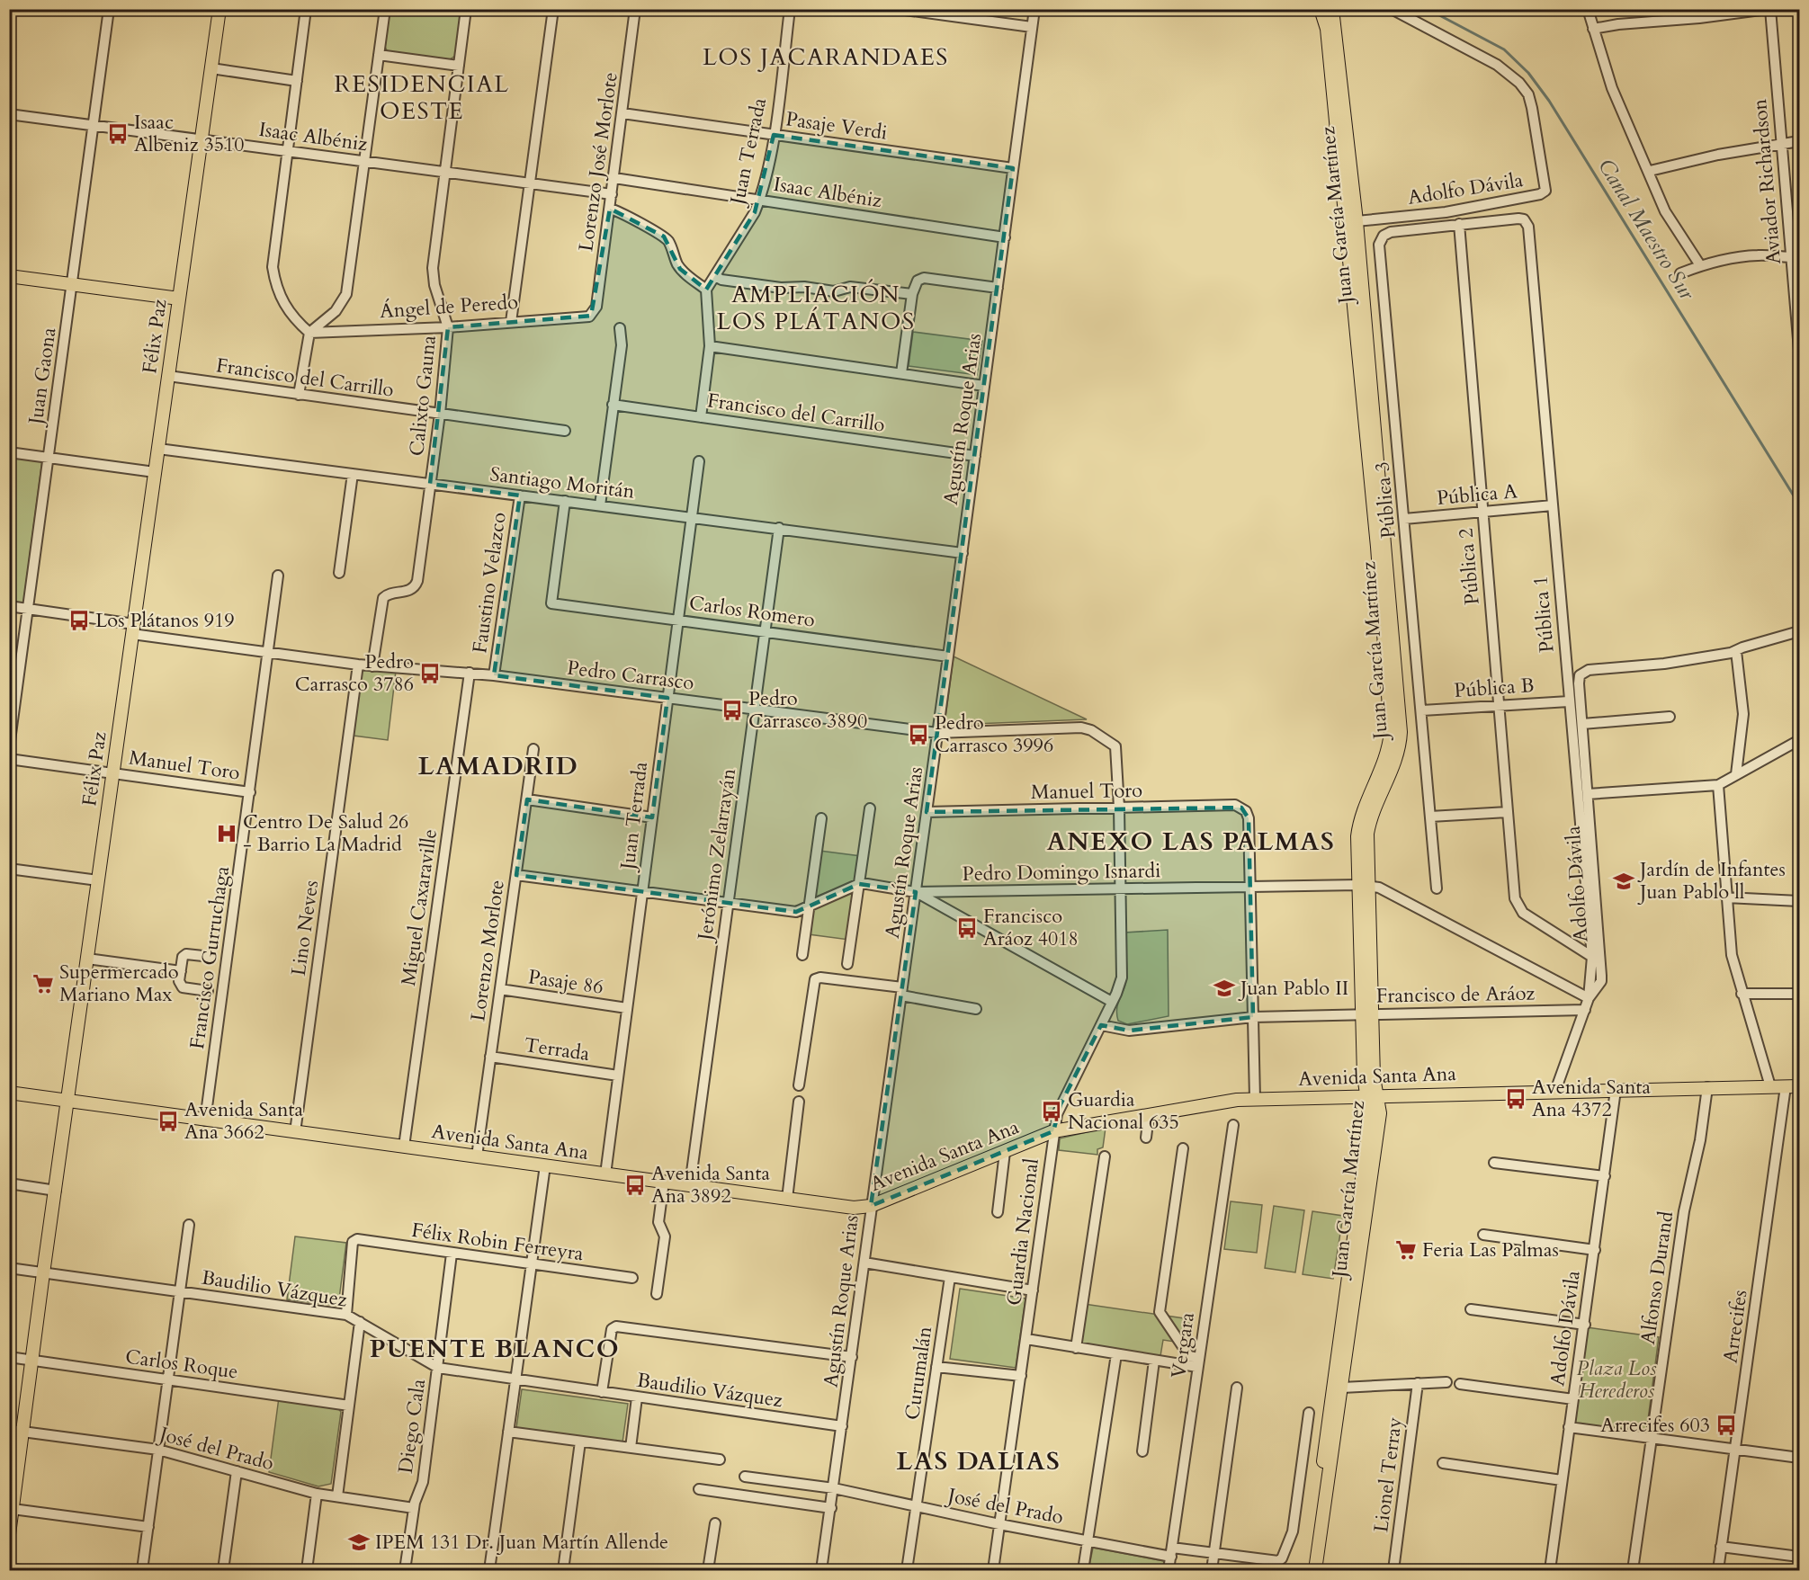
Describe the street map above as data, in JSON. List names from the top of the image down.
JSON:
{
  "streets": {
    "main road": ["Juan García Martínez", "Félix Paz", "Avenida Santa Ana"],
    "street": [
      "Pasaje Verdi",
      "Isaac Albéniz",
      "Juan Terrada",
      "Lorenzo José Morlote",
      "Aviador Richardson",
      "Adolfo Dávila",
      "Ángel de Peredo",
      "Juan Gaona",
      "Francisco del Carrillo",
      "Calixto Gauna",
      "Agustín Roque Arias",
      "Santiago Moritán",
      "Pública A",
      "Pública 3",
      "Pública 2",
      "Faustino Velazco",
      "Carlos Romero",
      "Pública 1",
      "Pedro Carrasco",
      "Pública B",
      "Manuel Toro",
      "Jerónimo Zelarrayán",
      "Pedro Domingo Isnardi",
      "Miguel Caxaraville",
      "Lino Neves",
      "Lorenzo Morlote",
      "Francisco Gurruchaga",
      "Pasaje 86",
      "Francisco de Aráoz",
      "Terrada",
      "Guardia Nacional",
      "Félix Robin Ferreyra",
      "Alfonso Durand",
      "Baudilio Vázquez",
      "Arrecifes",
      "Vergara",
      "Carlos Roque",
      "Curumalán",
      "Diego Cala",
      "José del Prado",
      "Lionel Terray"
    ]
  },
  "crossings": [
    ["Pasaje Verdi", "Juan Terrada"],
    ["Pasaje Verdi", "Lorenzo José Morlote"],
    ["Pasaje Verdi", "Agustín Roque Arias"],
    ["Isaac Albéniz", "Juan Terrada"],
    ["Isaac Albéniz", "Lorenzo José Morlote"],
    ["Isaac Albéniz", "Félix Paz"],
    ["Isaac Albéniz", "Juan Gaona"],
    ["Isaac Albéniz", "Calixto Gauna"],
    ["Isaac Albéniz", "Agustín Roque Arias"],
    ["Juan Terrada", "Santiago Moritán"],
    ["Juan Terrada", "Carlos Romero"],
    ["Juan Terrada", "Pedro Carrasco"],
    ["Juan Terrada", "Pasaje 86"],
    ["Juan Terrada", "Terrada"],
    ["Juan Terrada", "Avenida Santa Ana"],
    ["Lorenzo José Morlote", "Ángel de Peredo"],
    ["Adolfo Dávila", "Juan García Martínez"],
    ["Adolfo Dávila", "Pública 1"],
    ["Adolfo Dávila", "Pedro Domingo Isnardi"],
    ["Adolfo Dávila", "Francisco de Aráoz"],
    ["Adolfo Dávila", "Avenida Santa Ana"],
    ["Juan García Martínez", "Pedro Domingo Isnardi"],
    ["Juan García Martínez", "Francisco de Aráoz"],
    ["Juan García Martínez", "Avenida Santa Ana"],
    ["Ángel de Peredo", "Calixto Gauna"],
    ["Félix Paz", "Francisco del Carrillo"],
    ["Félix Paz", "Santiago Moritán"],
    ["Félix Paz", "Pedro Carrasco"],
    ["Félix Paz", "Manuel Toro"],
    ["Félix Paz", "Avenida Santa Ana"],
    ["Félix Paz", "Baudilio Vázquez"],
    ["Félix Paz", "Carlos Roque"],
    ["Félix Paz", "José del Prado"],
    ["Juan Gaona", "Pedro Carrasco"],
    ["Francisco del Carrillo", "Calixto Gauna"],
    ["Francisco del Carrillo", "Agustín Roque Arias"],
    ["Calixto Gauna", "Santiago Moritán"],
    ["Calixto Gauna", "Pedro Carrasco"],
    ["Agustín Roque Arias", "Santiago Moritán"],
    ["Agustín Roque Arias", "Carlos Romero"],
    ["Agustín Roque Arias", "Pedro Carrasco"],
    ["Agustín Roque Arias", "Manuel Toro"],
    ["Agustín Roque Arias", "Pedro Domingo Isnardi"],
    ["Agustín Roque Arias", "Avenida Santa Ana"],
    ["Agustín Roque Arias", "Baudilio Vázquez"],
    ["Agustín Roque Arias", "José del Prado"],
    ["Santiago Moritán", "Faustino Velazco"],
    ["Santiago Moritán", "Carlos Romero"],
    ["Santiago Moritán", "Jerónimo Zelarrayán"],
    ["Pública A", "Pública 3"],
    ["Pública A", "Pública 2"],
    ["Pública A", "Pública 1"],
    ["Pública 3", "Pública 2"],
    ["Pública 3", "Pública 1"],
    ["Pública 3", "Pública B"],
    ["Pública 2", "Pública 1"],
    ["Pública 2", "Pública B"],
    ["Faustino Velazco", "Pedro Carrasco"],
    ["Carlos Romero", "Jerónimo Zelarrayán"],
    ["Pública 1", "Pública B"],
    ["Pública 1", "Pedro Domingo Isnardi"],
    ["Pedro Carrasco", "Jerónimo Zelarrayán"],
    ["Pedro Carrasco", "Miguel Caxaraville"],
    ["Pedro Carrasco", "Lino Neves"],
    ["Pedro Carrasco", "Francisco Gurruchaga"],
    ["Pedro Carrasco", "Guardia Nacional"],
    ["Manuel Toro", "Pedro Domingo Isnardi"],
    ["Manuel Toro", "Francisco Gurruchaga"],
    ["Manuel Toro", "Guardia Nacional"],
    ["Jerónimo Zelarrayán", "Avenida Santa Ana"],
    ["Pedro Domingo Isnardi", "Guardia Nacional"],
    ["Miguel Caxaraville", "Avenida Santa Ana"],
    ["Lino Neves", "Avenida Santa Ana"],
    ["Lorenzo Morlote", "Pasaje 86"],
    ["Lorenzo Morlote", "Terrada"],
    ["Lorenzo Morlote", "Avenida Santa Ana"],
    ["Francisco Gurruchaga", "Avenida Santa Ana"],
    ["Francisco de Aráoz", "Guardia Nacional"],
    ["Avenida Santa Ana", "Guardia Nacional"],
    ["Avenida Santa Ana", "Alfonso Durand"],
    ["Avenida Santa Ana", "Arrecifes"],
    ["Guardia Nacional", "José del Prado"],
    ["Félix Robin Ferreyra", "Baudilio Vázquez"],
    ["Félix Robin Ferreyra", "Diego Cala"],
    ["Baudilio Vázquez", "Diego Cala"],
    ["Vergara", "José del Prado"],
    ["Curumalán", "José del Prado"],
    ["Diego Cala", "José del Prado"]
  ],
  "districts": [
    "LOS JACARANDAES",
    "RESIDENCIAL OESTE",
    "AMPLIACIÓN LOS PLÁTANOS",
    "LAMADRID",
    "ANEXO LAS PALMAS",
    "PUENTE BLANCO",
    "LAS DALIAS"
  ],
  "water": ["Canal Maestro Sur"],
  "parks": ["Plaza Los Herederos"],
  "places": {
    "bus stop": [
      "Isaac Albeniz 3510",
      "Los Plátanos 919",
      "Pedro Carrasco 3786",
      "Pedro Carrasco 3890",
      "Pedro Carrasco 3996",
      "Francisco Aráoz 4018",
      "Avenida Santa Ana 4372",
      "Guardia Nacional 635",
      "Avenida Santa Ana 3662",
      "Avenida Santa Ana 3892",
      "Arrecifes 603"
    ],
    "hospital": ["Centro De Salud 26 - Barrio La Madrid"],
    "school or university": ["Jardín de Infantes Juan Pablo ll", "Juan Pablo II", "IPEM 131 Dr. Juan Martín Allende"],
    "supermarket": ["Supermercado Mariano Max", "Feria Las Palmas"]
  }
}
